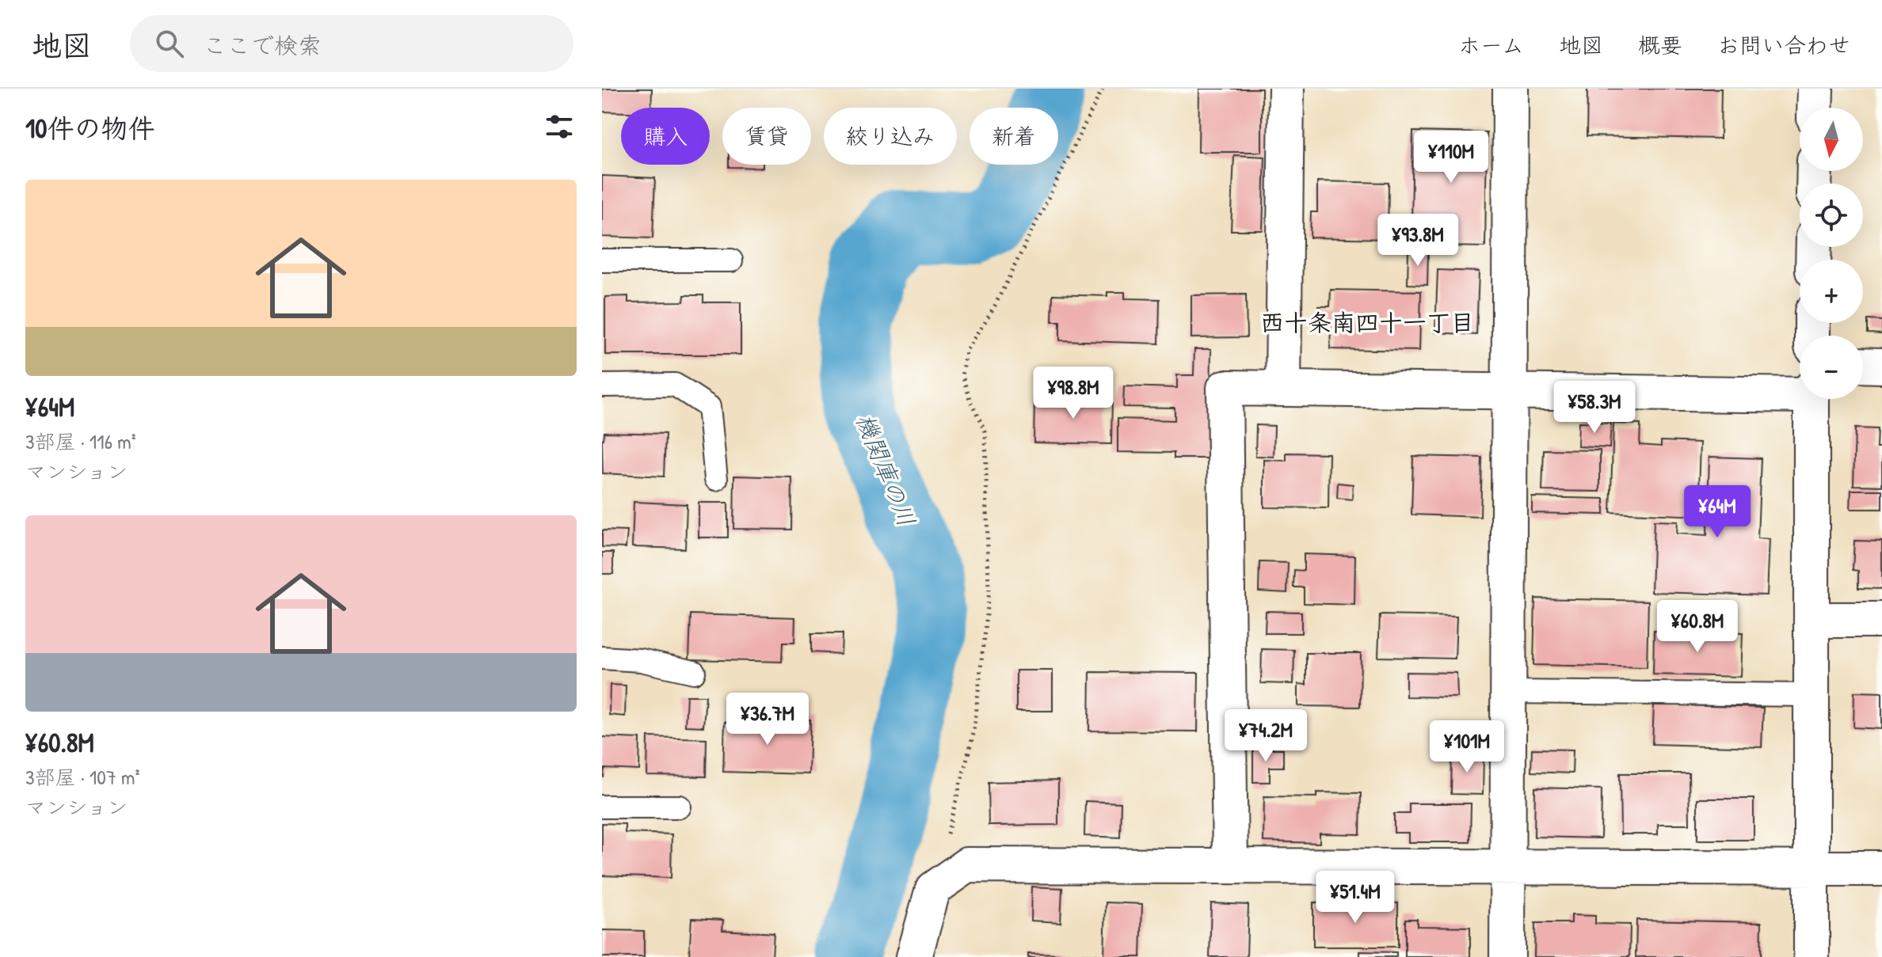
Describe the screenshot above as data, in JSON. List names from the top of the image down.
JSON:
{
  "districts": ["西十条南四十一丁目"],
  "water": ["機関庫の川"],
  "north": "bottom",
  "page": {
    "header": "地図",
    "search": "ここで検索",
    "nav": [
      "ホーム",
      "地図",
      "概要",
      "お問い合わせ"
    ],
    "heading": "10件の物件",
    "map_buttons": ["+", "−"],
    "chip": [
      "購入",
      "賃貸",
      "絞り込み",
      "新着"
    ],
    "price": [
      "¥110M",
      "¥93.8M",
      "¥98.8M",
      "¥58.3M",
      "¥64M",
      "¥60.8M",
      "¥36.7M",
      "¥74.2M",
      "¥101M",
      "¥51.4M"
    ],
    "list": [
      {
        "name": "¥64M",
        "note": "3部屋 · 116 m² · マンション"
      },
      {
        "name": "¥60.8M",
        "note": "3部屋 · 107 m² · マンション"
      }
    ]
  }
}
